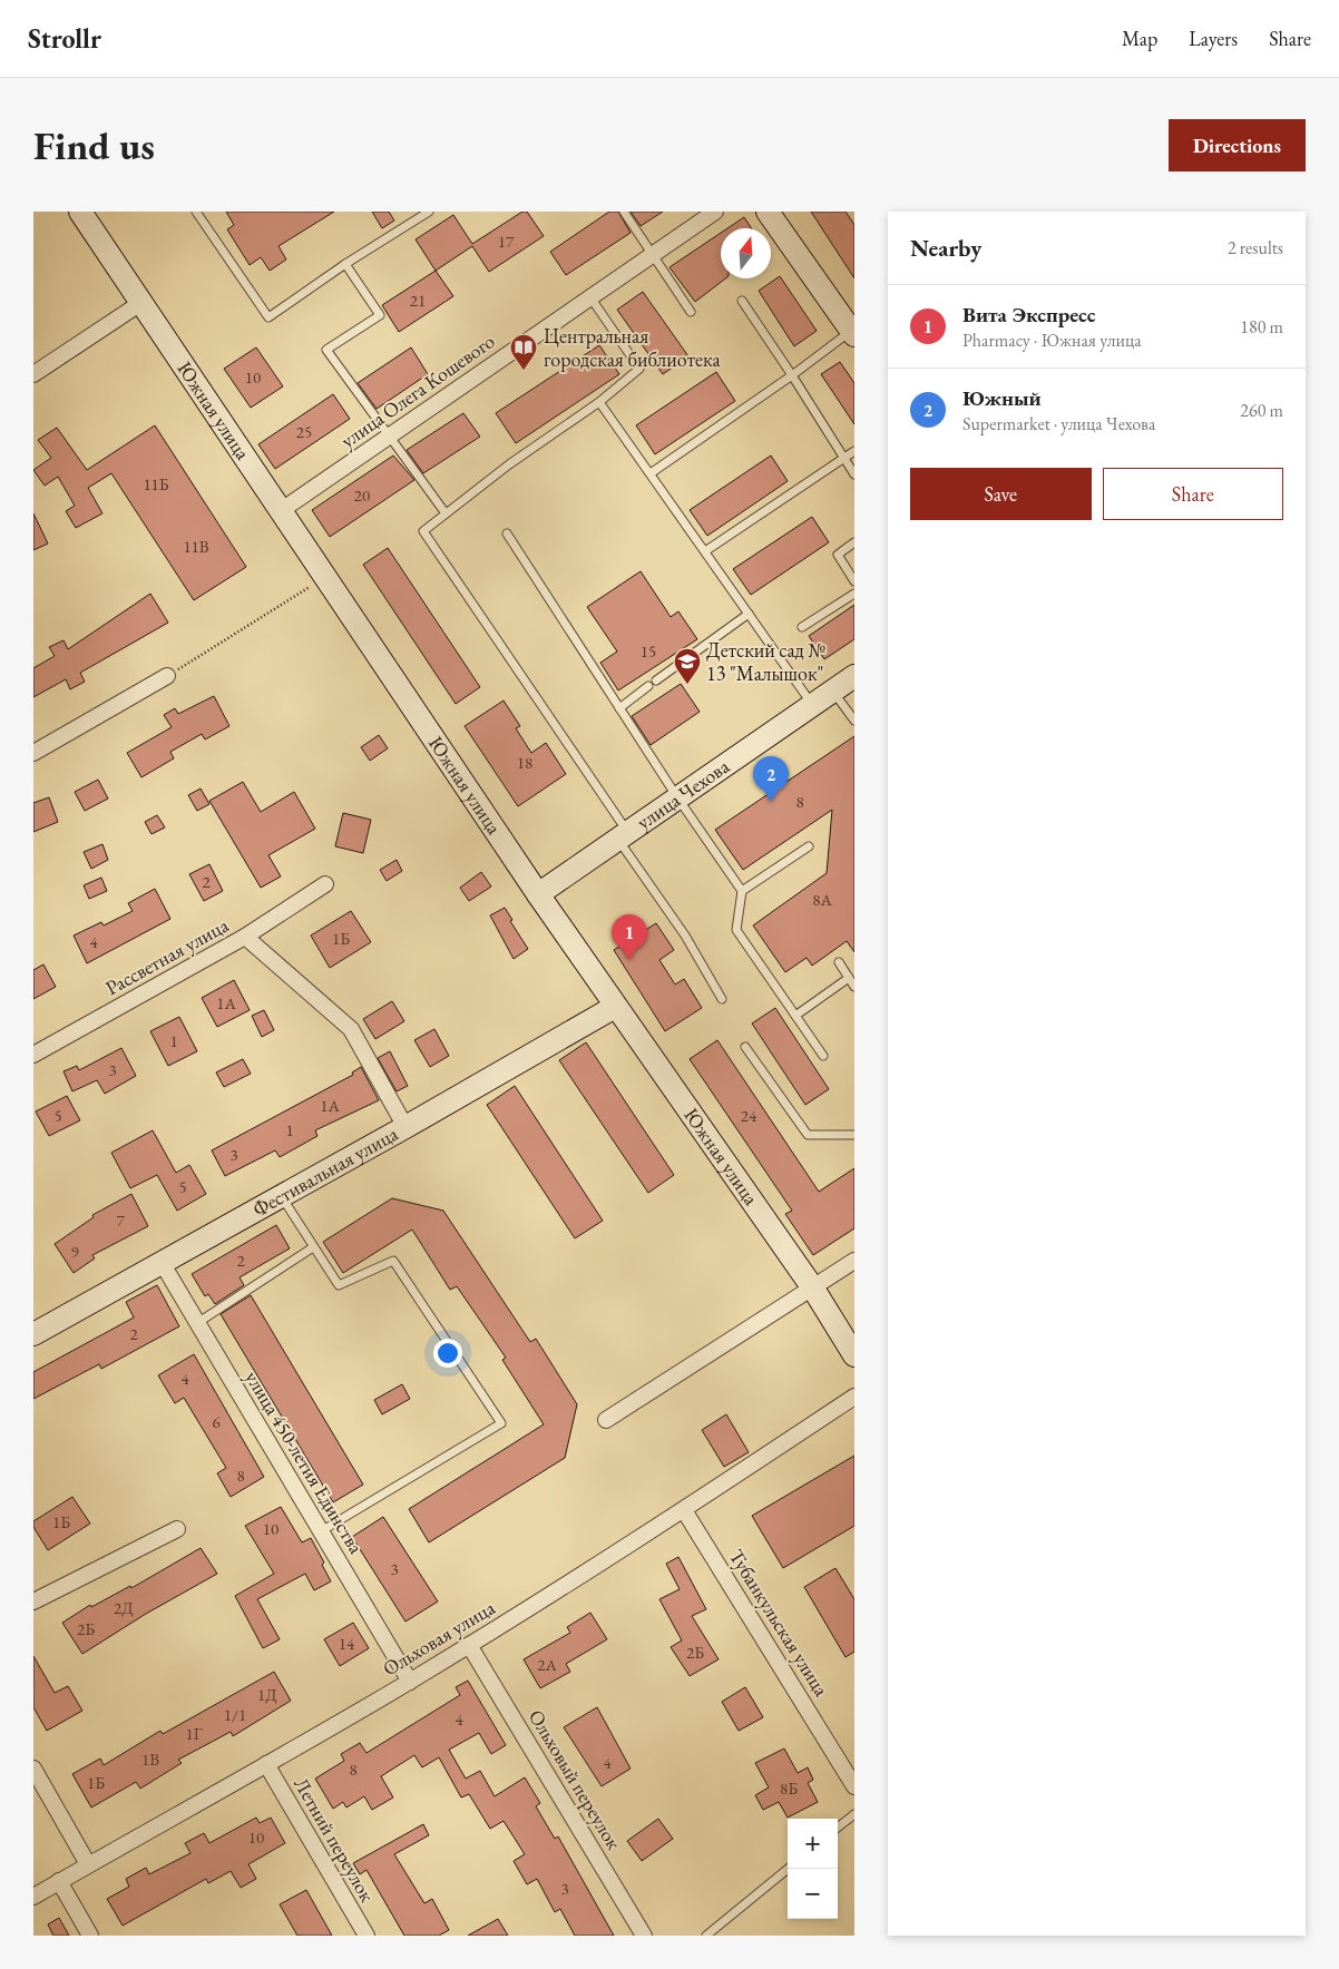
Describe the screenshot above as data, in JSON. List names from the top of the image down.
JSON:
{
  "streets": {
    "street": [
      "улица Олега Кошевого",
      "Южная улица",
      "улица Чехова",
      "Рассветная улица",
      "Фестивальная улица",
      "улица 450-летия Единства",
      "Тубанкульская улица",
      "Ольховая улица",
      "Ольховый переулок",
      "Летний переулок"
    ]
  },
  "crossings": [
    ["улица Олега Кошевого", "Южная улица"],
    ["Южная улица", "улица Чехова"],
    ["Южная улица", "Фестивальная улица"],
    ["Рассветная улица", "Фестивальная улица"],
    ["Фестивальная улица", "улица 450-летия Единства"],
    ["улица 450-летия Единства", "Ольховая улица"],
    ["Тубанкульская улица", "Ольховая улица"],
    ["Ольховая улица", "Ольховый переулок"],
    ["Ольховая улица", "Летний переулок"]
  ],
  "places": {
    "library": ["Центральная городская библиотека"],
    "school or university": ["Детский сад № 13 \"Малышок\""]
  },
  "house_numbers": [
    "17",
    "21",
    "10",
    "25",
    "11Б",
    "20",
    "11В",
    "15",
    "18",
    "8",
    "2",
    "8А",
    "1Б",
    "4",
    "1А",
    "1",
    "3",
    "1А",
    "5",
    "24",
    "1",
    "3",
    "5",
    "7",
    "9",
    "2",
    "2",
    "4",
    "6",
    "8",
    "1Б",
    "10",
    "3",
    "2Д",
    "2Б",
    "14",
    "2Б",
    "2А",
    "1Д",
    "1/1",
    "4",
    "1Г",
    "1В",
    "4",
    "8",
    "1Б",
    "8Б",
    "10",
    "3"
  ],
  "north": "top",
  "page": {
    "header": "Strollr",
    "nav": ["Map", "Layers", "Share"],
    "buttons": [
      "Directions",
      ["Save", "Share"]
    ],
    "title": "Find us",
    "heading": ["Nearby", "2 results"],
    "list": [
      {
        "mark": "1",
        "name": "Вита Экспресс",
        "note": "Pharmacy · Южная улица",
        "value": "180 m"
      },
      {
        "mark": "2",
        "name": "Южный",
        "note": "Supermarket · улица Чехова",
        "value": "260 m"
      }
    ],
    "pins": ["2", "1"],
    "map_buttons": ["+", "−"]
  }
}
